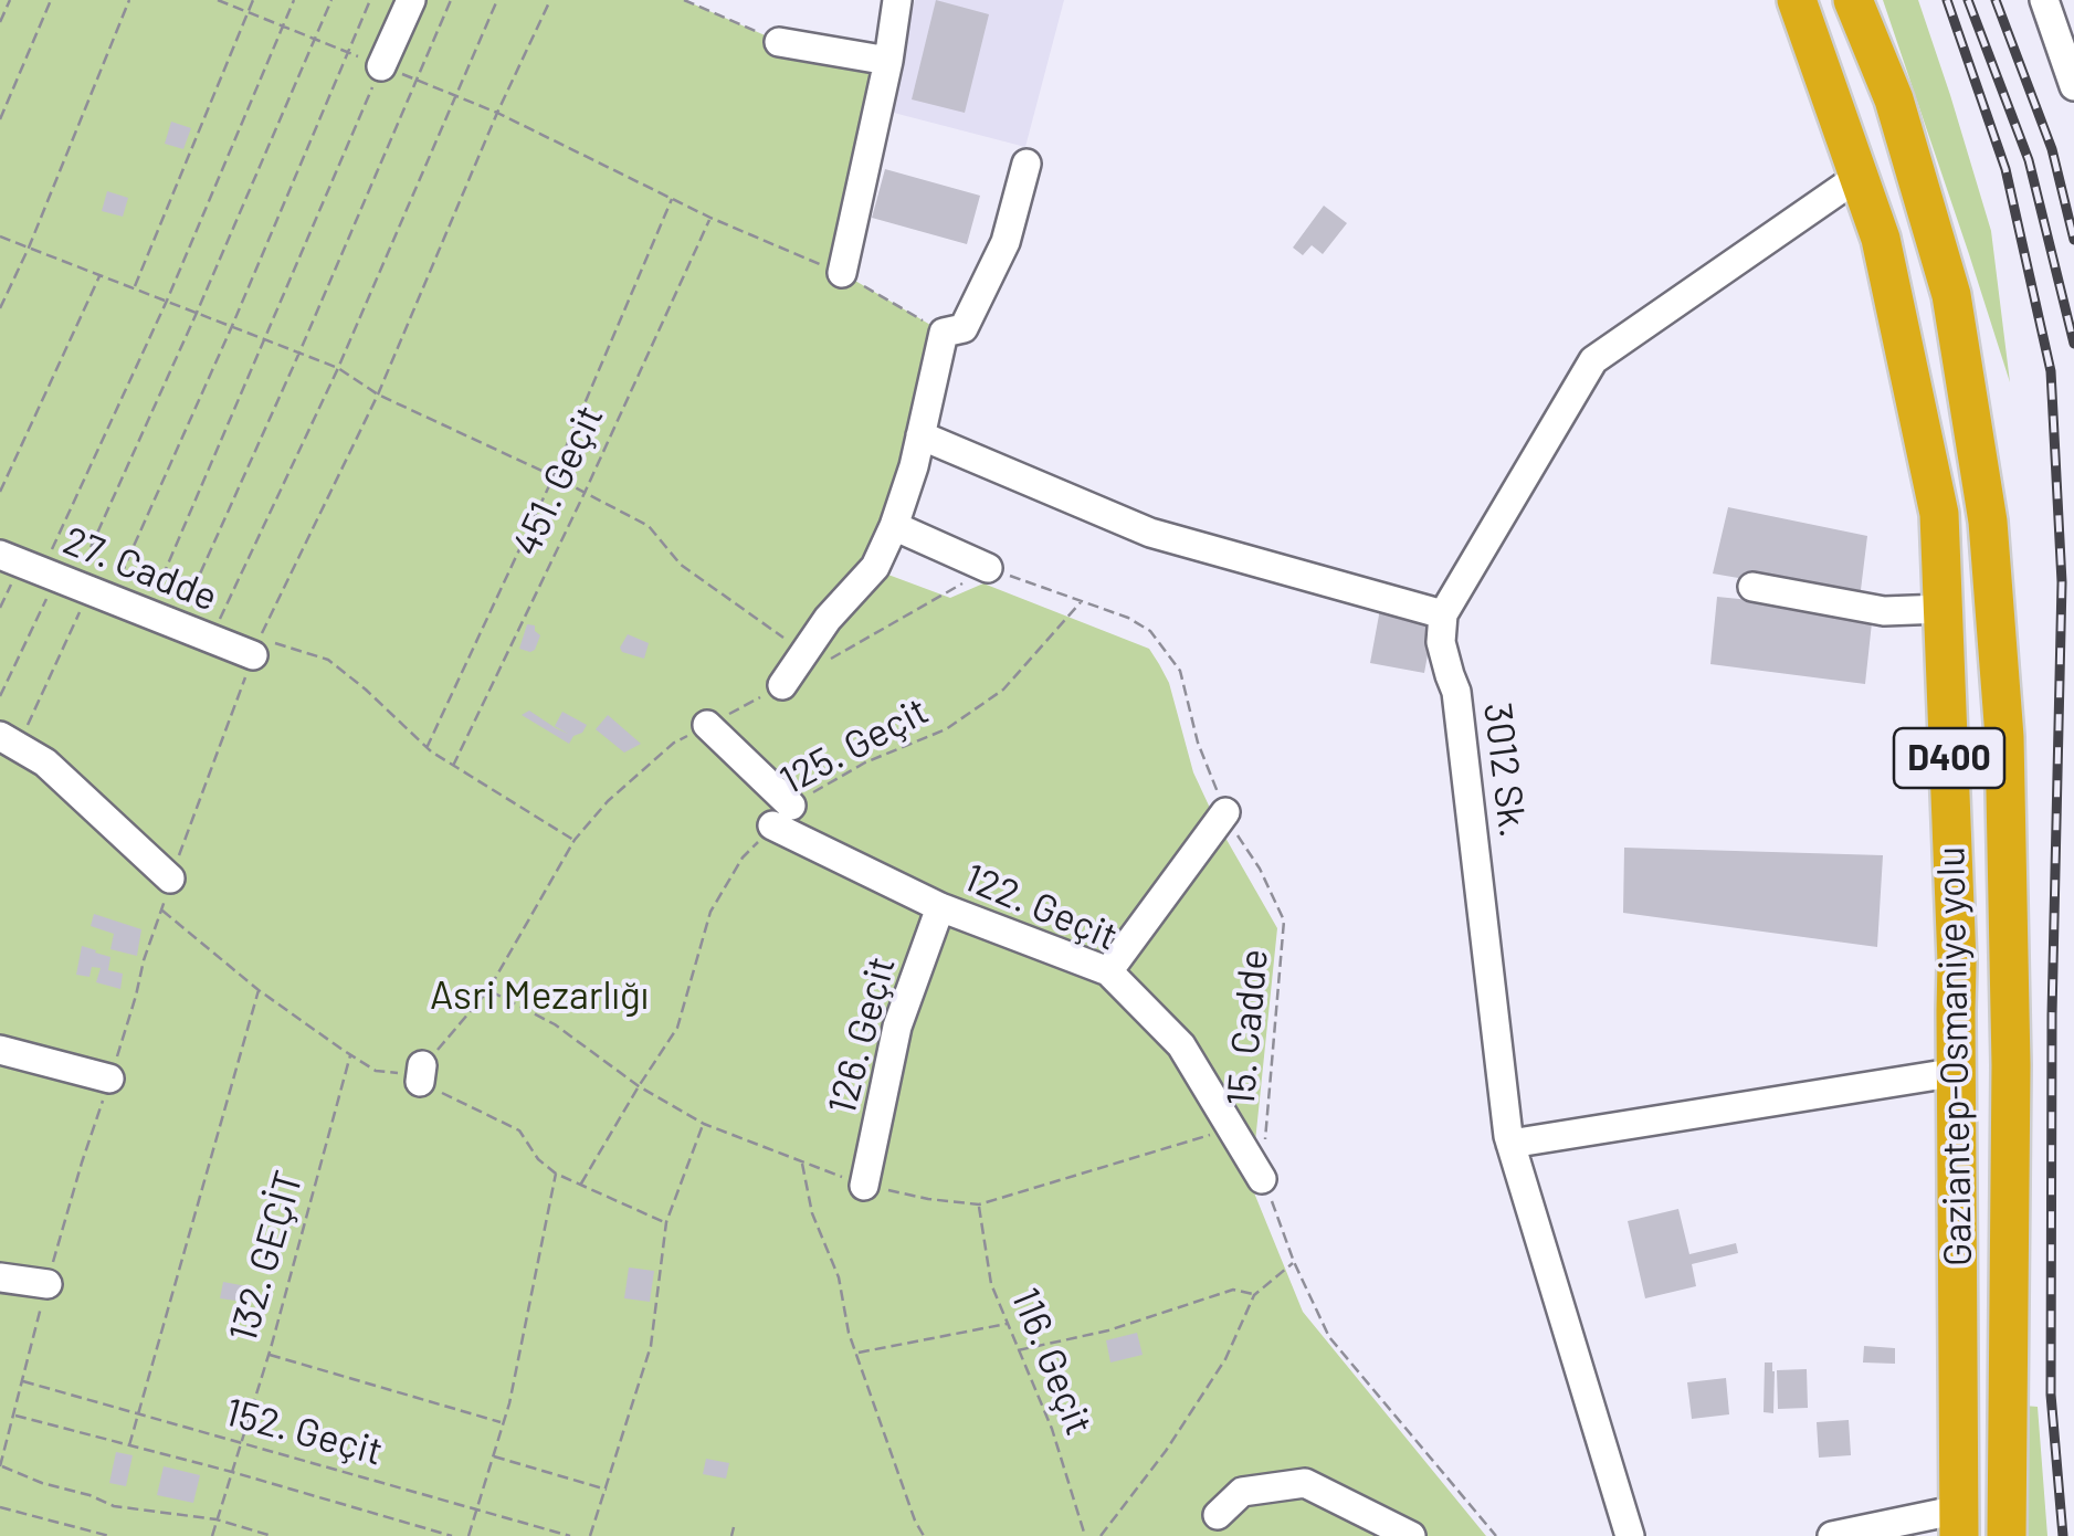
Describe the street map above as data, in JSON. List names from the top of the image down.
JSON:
{
  "streets": {
    "highway": ["D400", "Gaziantep-Osmaniye yolu"],
    "street": [
      "27. Cadde",
      "3012 Sk.",
      "122. Geçit",
      "126. Geçit"
    ],
    "path": [
      "451. Geçit",
      "125. Geçit",
      "15. Cadde",
      "132. GEÇİT",
      "116. Geçit",
      "152. Geçit"
    ]
  },
  "crossings": [
    ["125. Geçit", "122. Geçit"],
    ["125. Geçit", "15. Cadde"],
    ["122. Geçit", "126. Geçit"],
    ["132. GEÇİT", "152. Geçit"]
  ],
  "parks": ["Asri Mezarlığı"]
}
